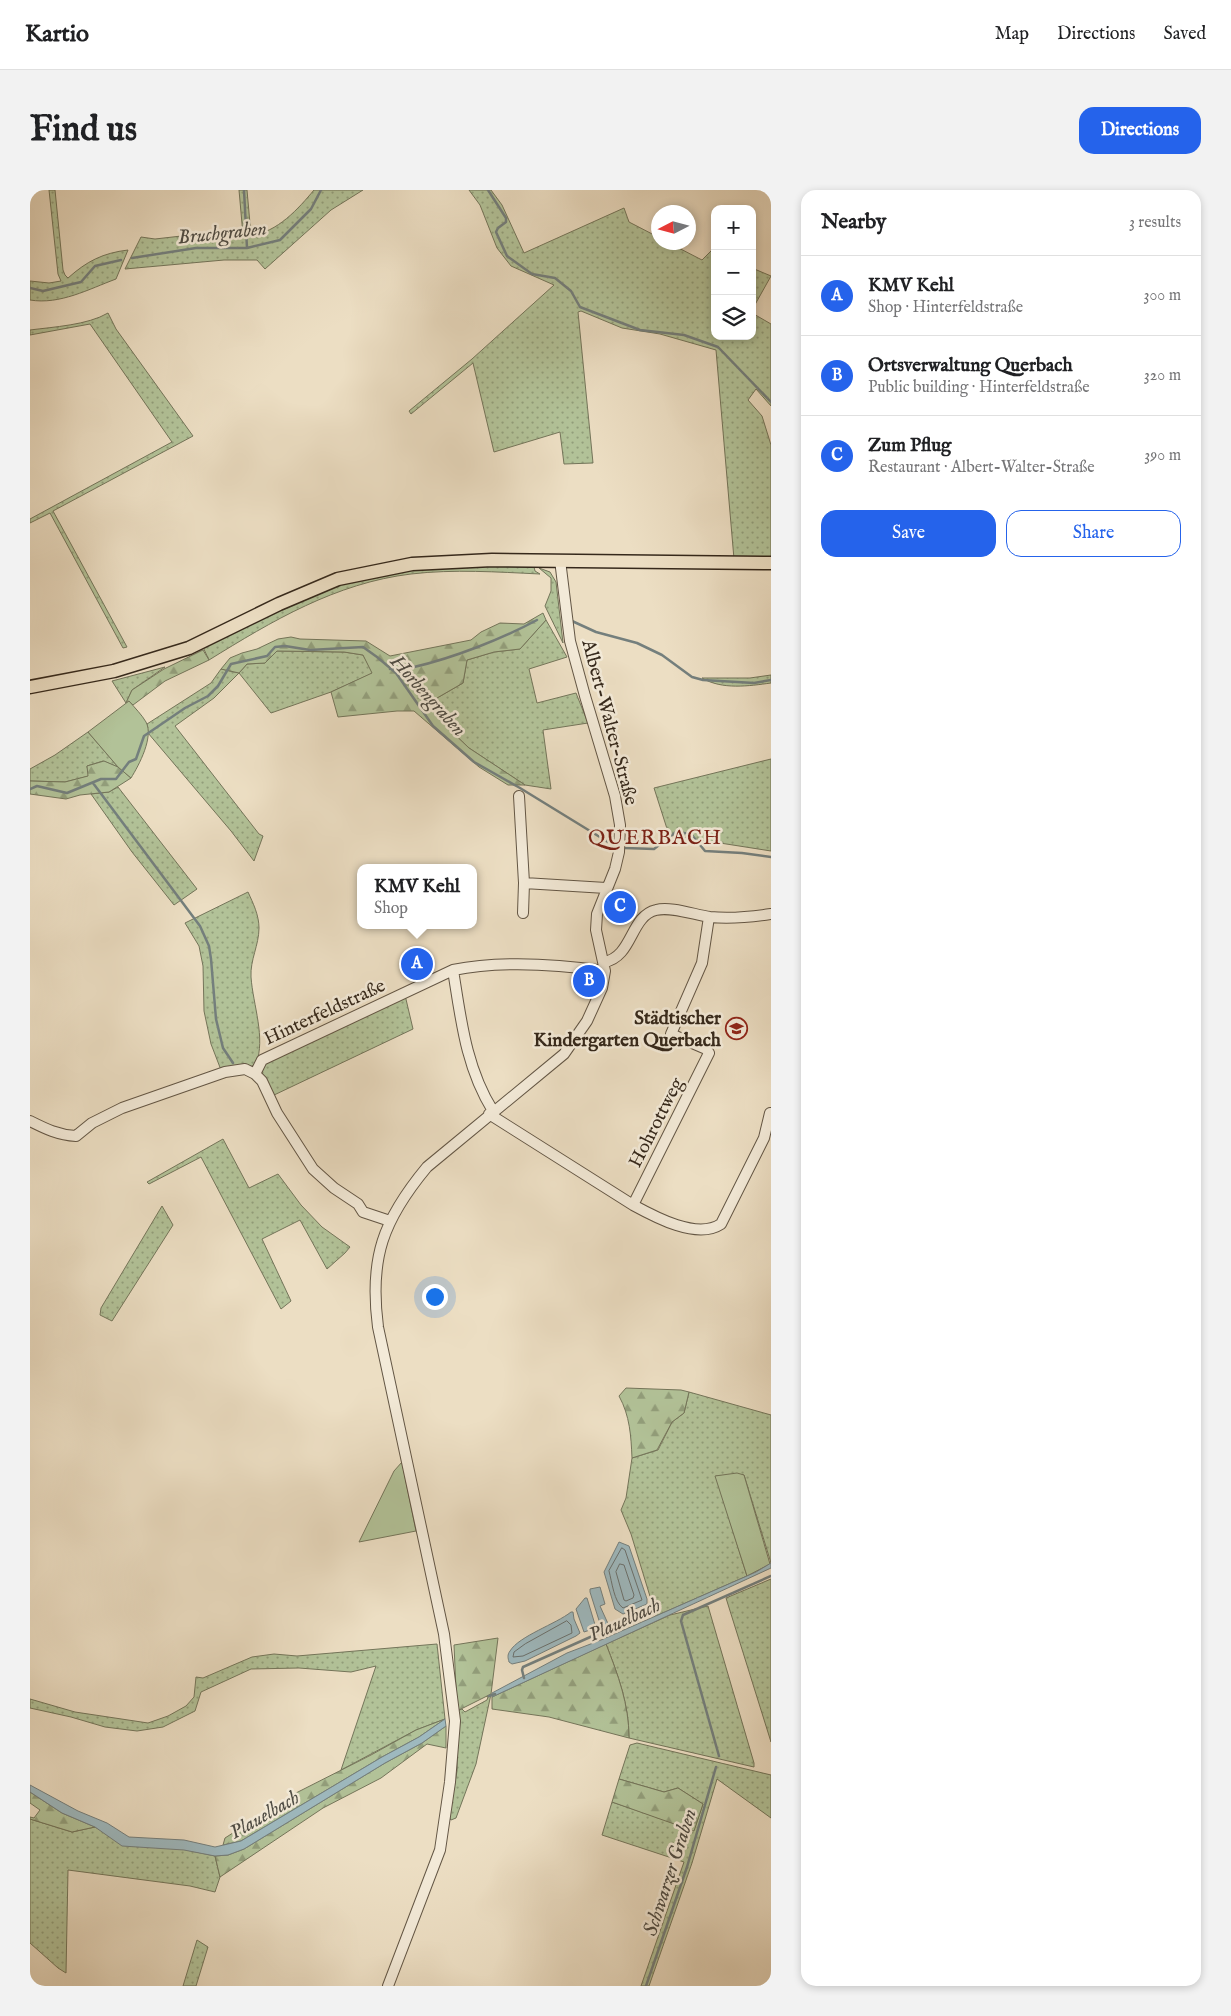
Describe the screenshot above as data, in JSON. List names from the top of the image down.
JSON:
{
  "streets": {
    "street": ["Albert-Walter-Straße", "Hinterfeldstraße", "Hohrottweg"]
  },
  "crossings": [
    ["Albert-Walter-Straße", "Hinterfeldstraße"]
  ],
  "districts": ["QUERBACH"],
  "water": [
    "Bruchgraben",
    "Horbengraben",
    "Plauelbach",
    "Schwarzer Graben"
  ],
  "places": {
    "school or university": ["Städtischer Kindergarten Querbach"]
  },
  "north": "left",
  "page": {
    "header": "Kartio",
    "nav": ["Map", "Directions", "Saved"],
    "buttons": [
      "Directions",
      ["Save", "Share"]
    ],
    "title": "Find us",
    "heading": ["Nearby", "3 results"],
    "map_buttons": ["+", "−"],
    "list": [
      {
        "mark": "A",
        "name": "KMV Kehl",
        "note": "Shop · Hinterfeldstraße",
        "value": "300 m"
      },
      {
        "mark": "B",
        "name": "Ortsverwaltung Querbach",
        "note": "Public building · Hinterfeldstraße",
        "value": "320 m"
      },
      {
        "mark": "C",
        "name": "Zum Pflug",
        "note": "Restaurant · Albert-Walter-Straße",
        "value": "390 m"
      }
    ],
    "popup": ["KMV Kehl", "Shop"],
    "pins": ["C", "A", "B"]
  }
}
